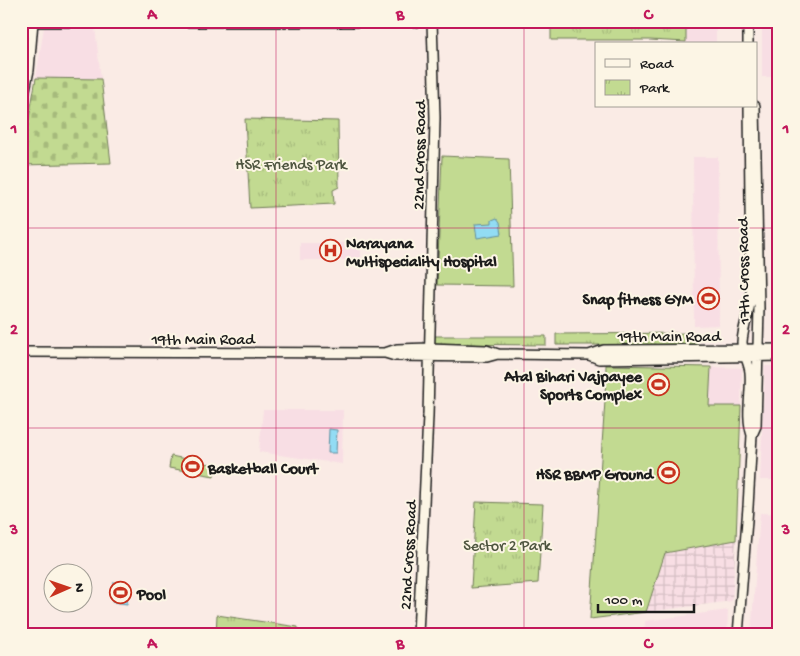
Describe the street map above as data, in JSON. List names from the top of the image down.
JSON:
{
  "streets": {
    "main road": ["22nd Cross Road", "17th Cross Road", "19th Main Road"]
  },
  "crossings": [
    ["22nd Cross Road", "19th Main Road"],
    ["17th Cross Road", "19th Main Road"]
  ],
  "parks": ["HSR Friends Park", "Sector 2 Park"],
  "places": {
    "hospital": ["Narayana Multispeciality Hospital"],
    "sports": [
      "Snap fitness GYM",
      "Atal Bihari Vajpayee Sports Complex",
      "Basketball Court",
      "HSR BBMP Ground",
      "Pool"
    ]
  },
  "legend": ["Road", "Park"],
  "scale_bar": "100 m",
  "north": "right",
  "grid": {
    "columns": ["A", "B", "C"],
    "rows": ["1", "2", "3"]
  }
}
